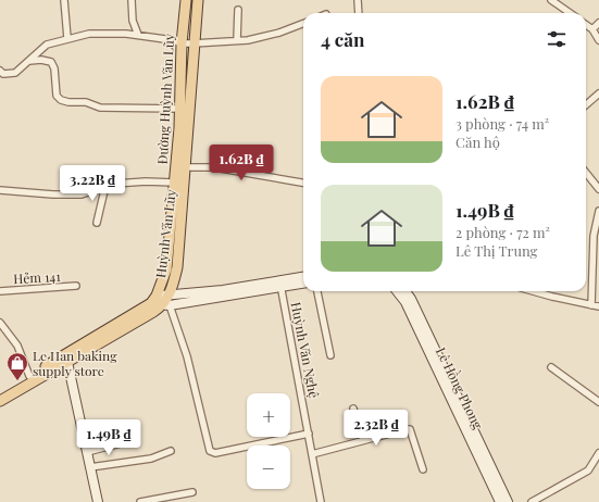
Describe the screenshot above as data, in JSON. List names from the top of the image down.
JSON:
{
  "streets": {
    "main road": ["Đường Huỳnh Văn Lũy", "Huỳnh Văn Lũy"],
    "street": ["Hẻm 141", "Huỳnh Văn Nghệ", "Lê Hồng Phong"]
  },
  "places": {
    "shop": ["Le Han baking supply store"]
  },
  "page": {
    "heading": "4 căn",
    "list": [
      {
        "name": "1.62B ₫",
        "note": "3 phòng · 74 m² · Căn hộ"
      },
      {
        "name": "1.49B ₫",
        "note": "2 phòng · 72 m² · Lê Thị Trung"
      }
    ],
    "price": [
      "1.62B ₫",
      "3.22B ₫",
      "2.32B ₫",
      "1.49B ₫"
    ],
    "map_buttons": ["+", "−"]
  }
}
